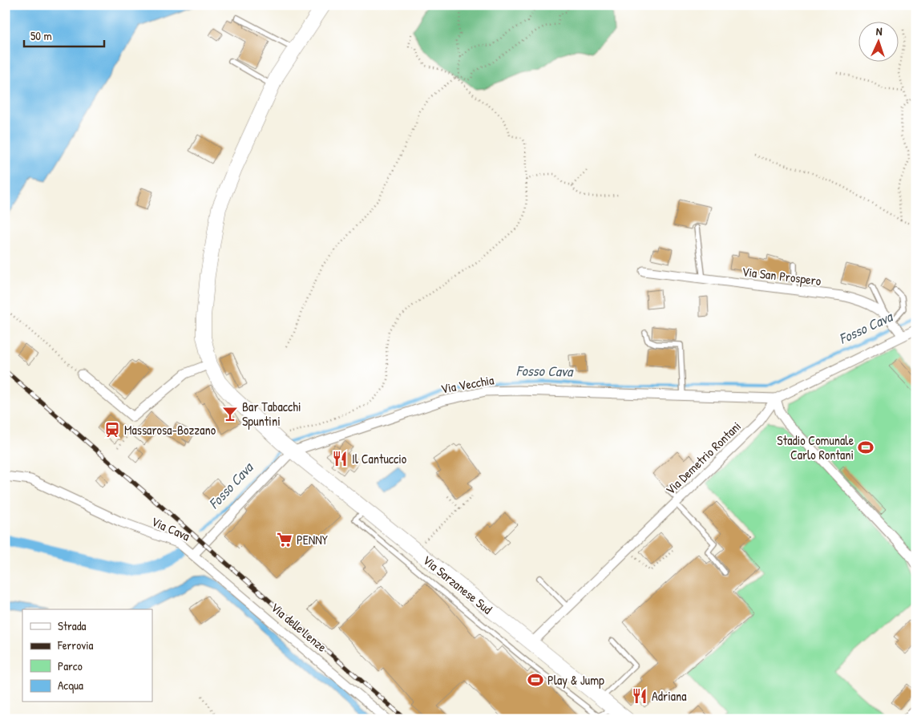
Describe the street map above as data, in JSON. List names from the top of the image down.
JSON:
{
  "streets": {
    "main road": ["Via Sarzanese Sud"],
    "street": [
      "Via San Prospero",
      "Via Vecchia",
      "Via Demetrio Rontani",
      "Via Cava",
      "Via delle Lenze"
    ]
  },
  "crossings": [
    ["Via San Prospero", "Via Demetrio Rontani"],
    ["Via Vecchia", "Via Demetrio Rontani"],
    ["Via Vecchia", "Via Cava"],
    ["Via Vecchia", "Via Sarzanese Sud"],
    ["Via Demetrio Rontani", "Via Sarzanese Sud"],
    ["Via Cava", "Via Sarzanese Sud"],
    ["Via Cava", "Via delle Lenze"]
  ],
  "water": ["Fosso Cava"],
  "places": {
    "bar": ["Bar Tabacchi Spuntini"],
    "station": ["Massarosa-Bozzano"],
    "sports": ["Stadio Comunale Carlo Rontani", "Play & Jump"],
    "restaurant": ["Il Cantuccio", "Adriana"],
    "supermarket": ["PENNY"]
  },
  "legend": [
    "Strada",
    "Ferrovia",
    "Parco",
    "Acqua"
  ],
  "scale_bar": "50 m",
  "north": "top"
}
